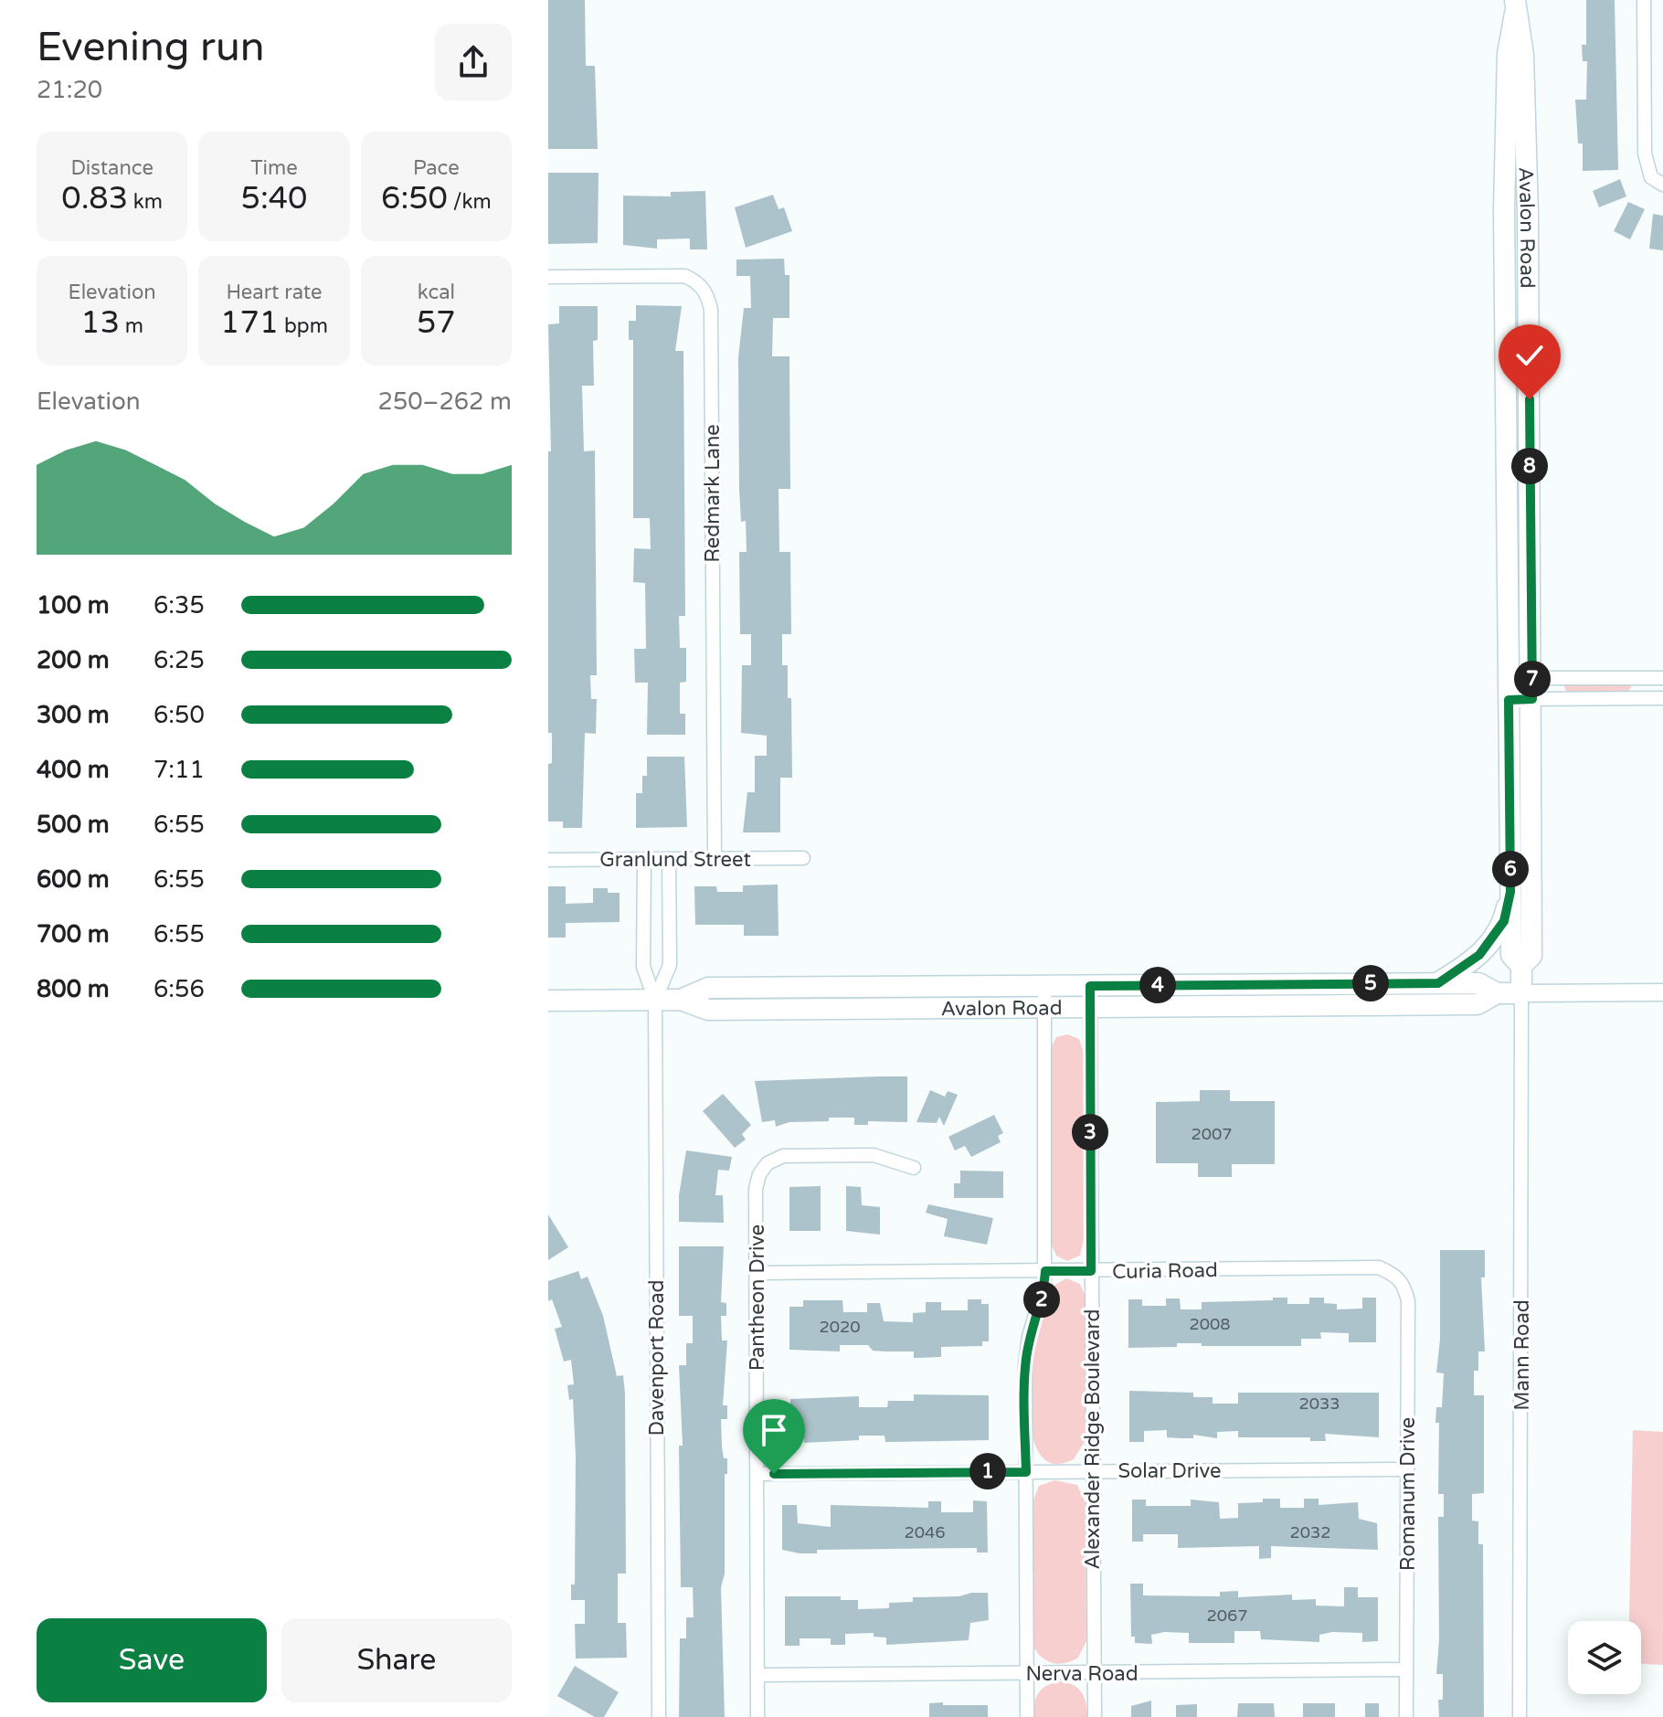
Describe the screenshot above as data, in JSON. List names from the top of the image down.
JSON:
{
  "streets": {
    "main road": ["Avalon Road"],
    "street": [
      "Redmark Lane",
      "Granlund Street",
      "Curia Road",
      "Pantheon Drive",
      "Mann Road",
      "Davenport Road",
      "Alexander Ridge Boulevard",
      "Solar Drive",
      "Romanum Drive",
      "Nerva Road"
    ]
  },
  "crossings": [
    ["Avalon Road", "Mann Road"],
    ["Avalon Road", "Davenport Road"],
    ["Avalon Road", "Alexander Ridge Boulevard"],
    ["Redmark Lane", "Granlund Street"],
    ["Curia Road", "Pantheon Drive"],
    ["Curia Road", "Alexander Ridge Boulevard"],
    ["Curia Road", "Romanum Drive"],
    ["Pantheon Drive", "Solar Drive"],
    ["Pantheon Drive", "Nerva Road"],
    ["Alexander Ridge Boulevard", "Solar Drive"],
    ["Alexander Ridge Boulevard", "Nerva Road"],
    ["Solar Drive", "Romanum Drive"],
    ["Romanum Drive", "Nerva Road"]
  ],
  "house_numbers": [
    "2007",
    "2008",
    "2020",
    "2033",
    "2046",
    "2032",
    "2067"
  ],
  "page": {
    "heading": ["Evening run", "21:20"],
    "stats": [
      ["Distance", "0.83 km"],
      ["Time", "5:40"],
      ["Pace", "6:50 /km"],
      ["Elevation", "13 m"],
      ["Heart rate", "171 bpm"],
      ["kcal", "57"]
    ],
    "chart": ["Elevation", "250–262 m"],
    "pins": [
      "8",
      "7",
      "6",
      "5",
      "4",
      "3",
      "2",
      "1"
    ],
    "list": [
      {
        "name": "100 m",
        "note": "6:35"
      },
      {
        "name": "200 m",
        "note": "6:25"
      },
      {
        "name": "300 m",
        "note": "6:50"
      },
      {
        "name": "400 m",
        "note": "7:11"
      },
      {
        "name": "500 m",
        "note": "6:55"
      },
      {
        "name": "600 m",
        "note": "6:55"
      },
      {
        "name": "700 m",
        "note": "6:55"
      },
      {
        "name": "800 m",
        "note": "6:56"
      }
    ],
    "buttons": ["Save", "Share"]
  }
}
